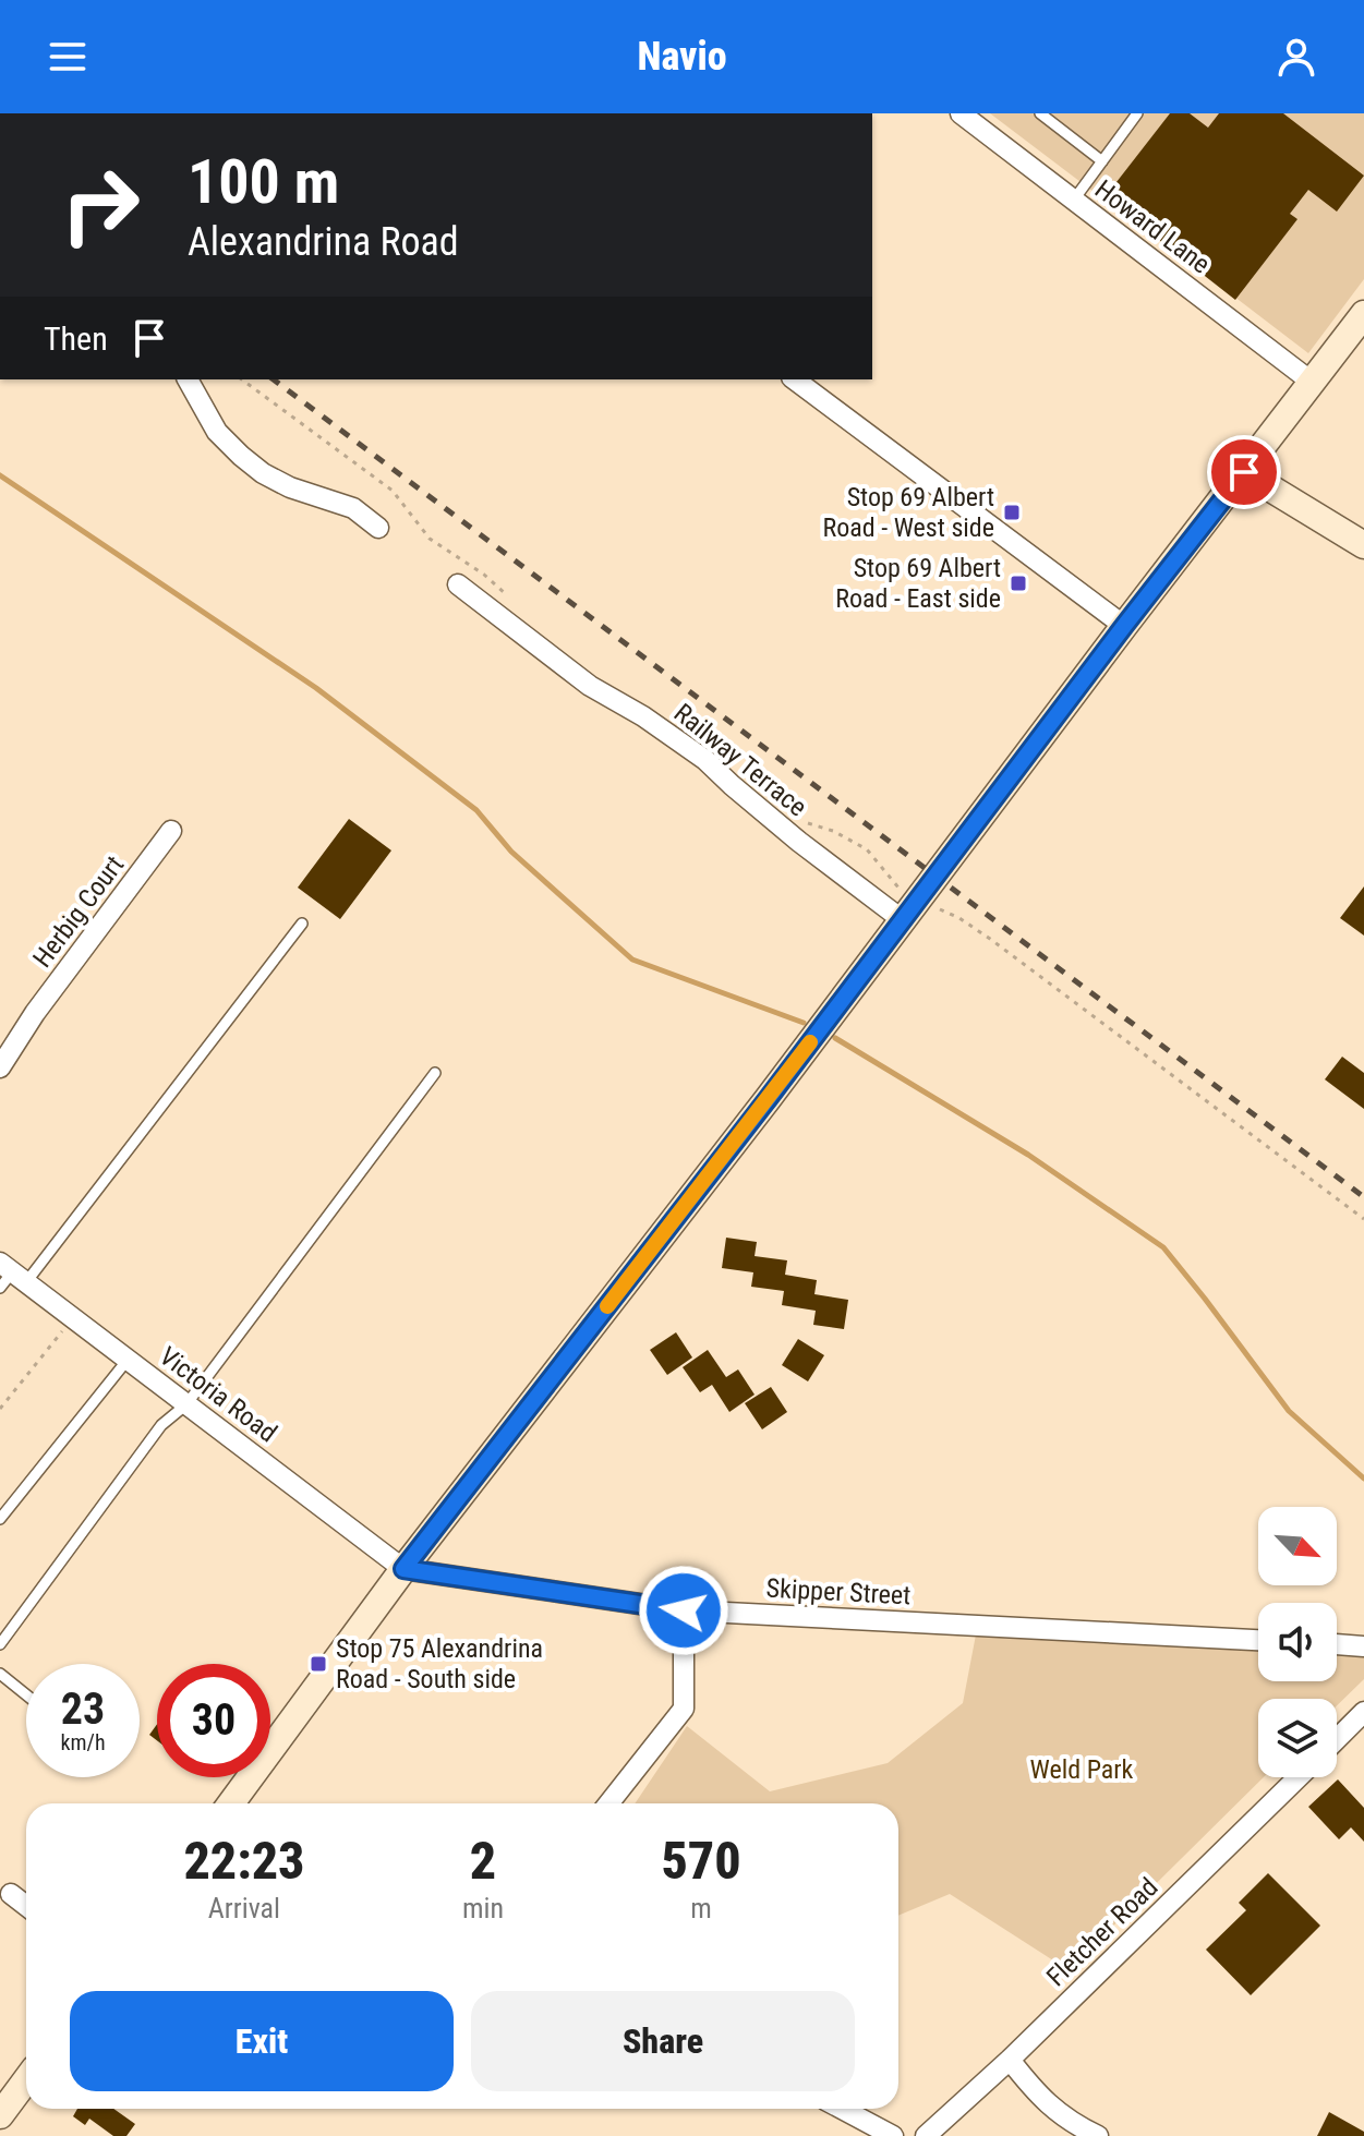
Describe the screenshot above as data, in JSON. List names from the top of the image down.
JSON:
{
  "streets": {
    "street": [
      "Howard Lane",
      "Railway Terrace",
      "Herbig Court",
      "Victoria Road",
      "Skipper Street",
      "Fletcher Road"
    ]
  },
  "crossings": [
    ["Victoria Road", "Skipper Street"]
  ],
  "parks": ["Weld Park"],
  "places": {
    "transit": ["Stop 69 Albert Road - West side", "Stop 69 Albert Road - East side", "Stop 75 Alexandrina Road - South side"]
  },
  "north": "bottom right",
  "page": {
    "header": "Navio",
    "turn": ["100 m", "Alexandrina Road"],
    "then": "Then",
    "speed": "23 km/h",
    "limit": "30",
    "eta": [
      "22:23",
      "Arrival",
      "2",
      "min",
      "570",
      "m"
    ],
    "buttons": ["Exit", "Share"]
  }
}
